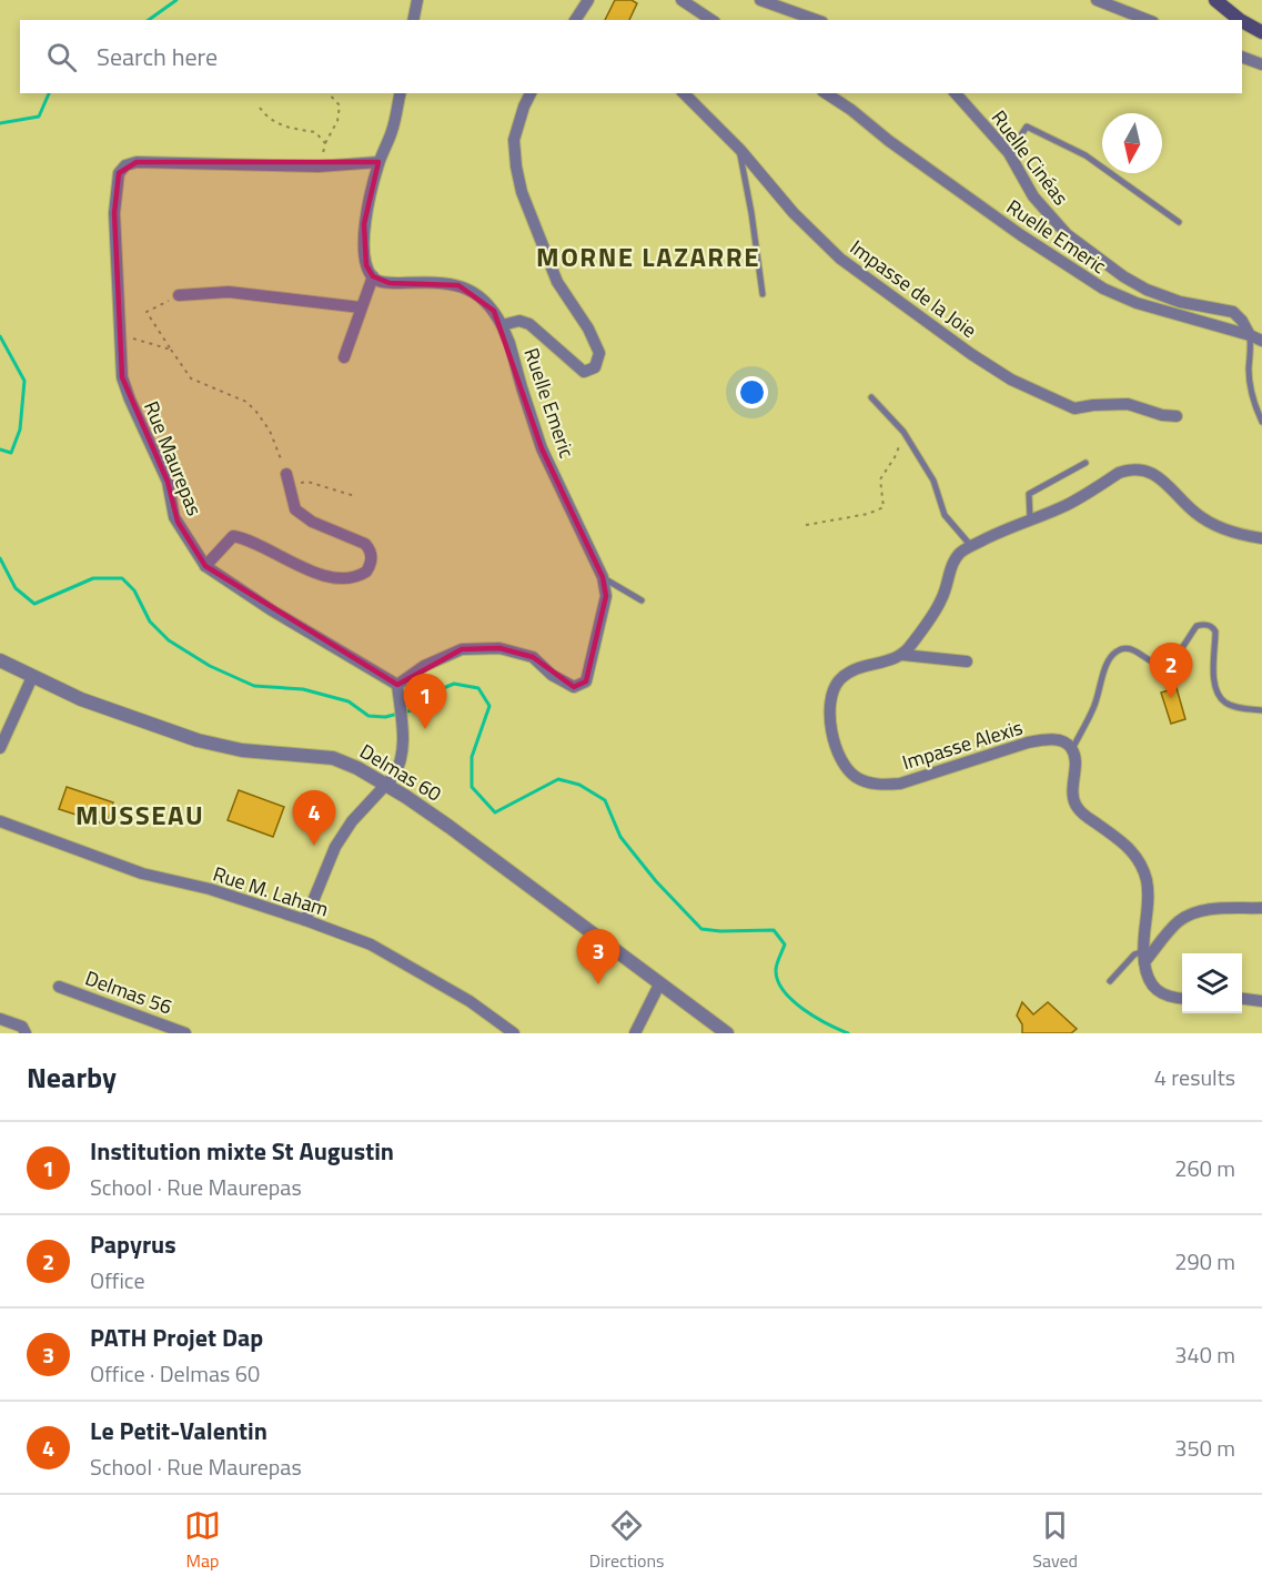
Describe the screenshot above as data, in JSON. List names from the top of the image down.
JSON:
{
  "streets": {
    "street": [
      "Ruelle Cinéas",
      "Ruelle Emeric",
      "Impasse de la Joie",
      "Rue Maurepas",
      "Impasse Alexis",
      "Delmas 60",
      "Rue M. Laham",
      "Delmas 56"
    ]
  },
  "crossings": [
    ["Ruelle Cinéas", "Ruelle Emeric"],
    ["Ruelle Emeric", "Rue Maurepas"]
  ],
  "districts": ["MORNE LAZARRE", "MUSSEAU"],
  "north": "bottom",
  "page": {
    "search": "Search here",
    "pins": [
      "2",
      "1",
      "4",
      "3"
    ],
    "heading": ["Nearby", "4 results"],
    "list": [
      {
        "mark": "1",
        "name": "Institution mixte St Augustin",
        "note": "School · Rue Maurepas",
        "value": "260 m"
      },
      {
        "mark": "2",
        "name": "Papyrus",
        "note": "Office",
        "value": "290 m"
      },
      {
        "mark": "3",
        "name": "PATH Projet Dap",
        "note": "Office · Delmas 60",
        "value": "340 m"
      },
      {
        "mark": "4",
        "name": "Le Petit-Valentin",
        "note": "School · Rue Maurepas",
        "value": "350 m"
      }
    ],
    "nav": ["Map", "Directions", "Saved"]
  }
}
